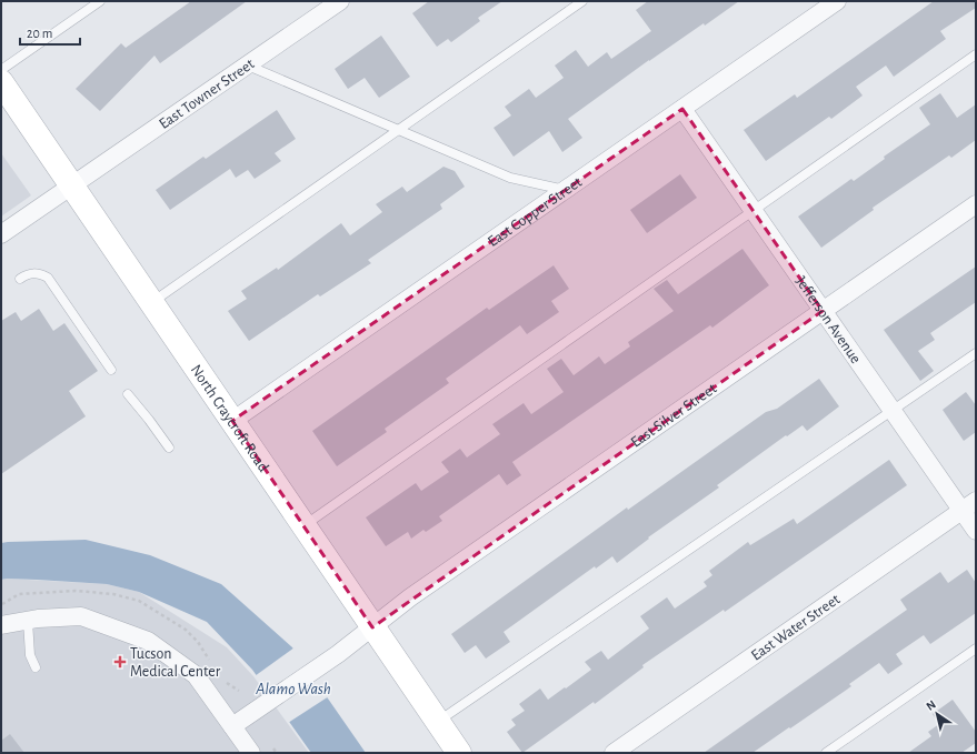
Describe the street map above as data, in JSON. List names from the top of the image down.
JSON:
{
  "streets": {
    "main road": ["North Craycroft Road"],
    "street": [
      "East Towner Street",
      "East Copper Street",
      "Jefferson Avenue",
      "East Silver Street",
      "East Water Street"
    ]
  },
  "crossings": [
    ["East Towner Street", "North Craycroft Road"],
    ["East Copper Street", "Jefferson Avenue"],
    ["East Copper Street", "North Craycroft Road"],
    ["Jefferson Avenue", "East Silver Street"],
    ["Jefferson Avenue", "East Water Street"],
    ["East Silver Street", "North Craycroft Road"]
  ],
  "water": ["Alamo Wash"],
  "places": {
    "health": ["Tucson Medical Center"]
  },
  "scale_bar": "20 m",
  "north": "top left"
}
